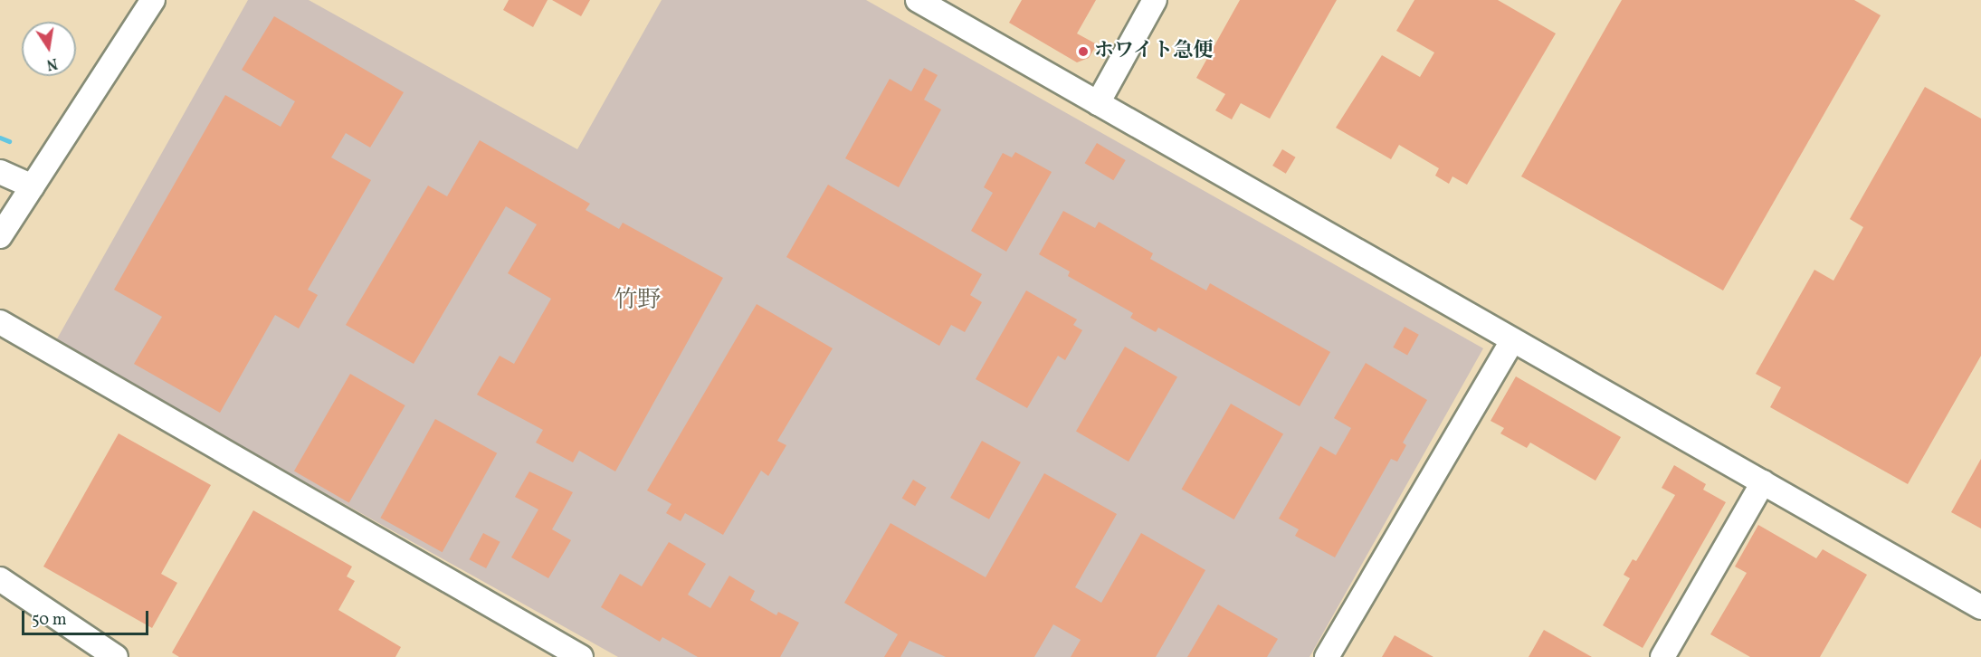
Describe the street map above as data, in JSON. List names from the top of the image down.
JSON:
{
  "districts": ["竹野"],
  "places": ["ホワイト急便"],
  "scale_bar": "50 m",
  "north": "bottom"
}
